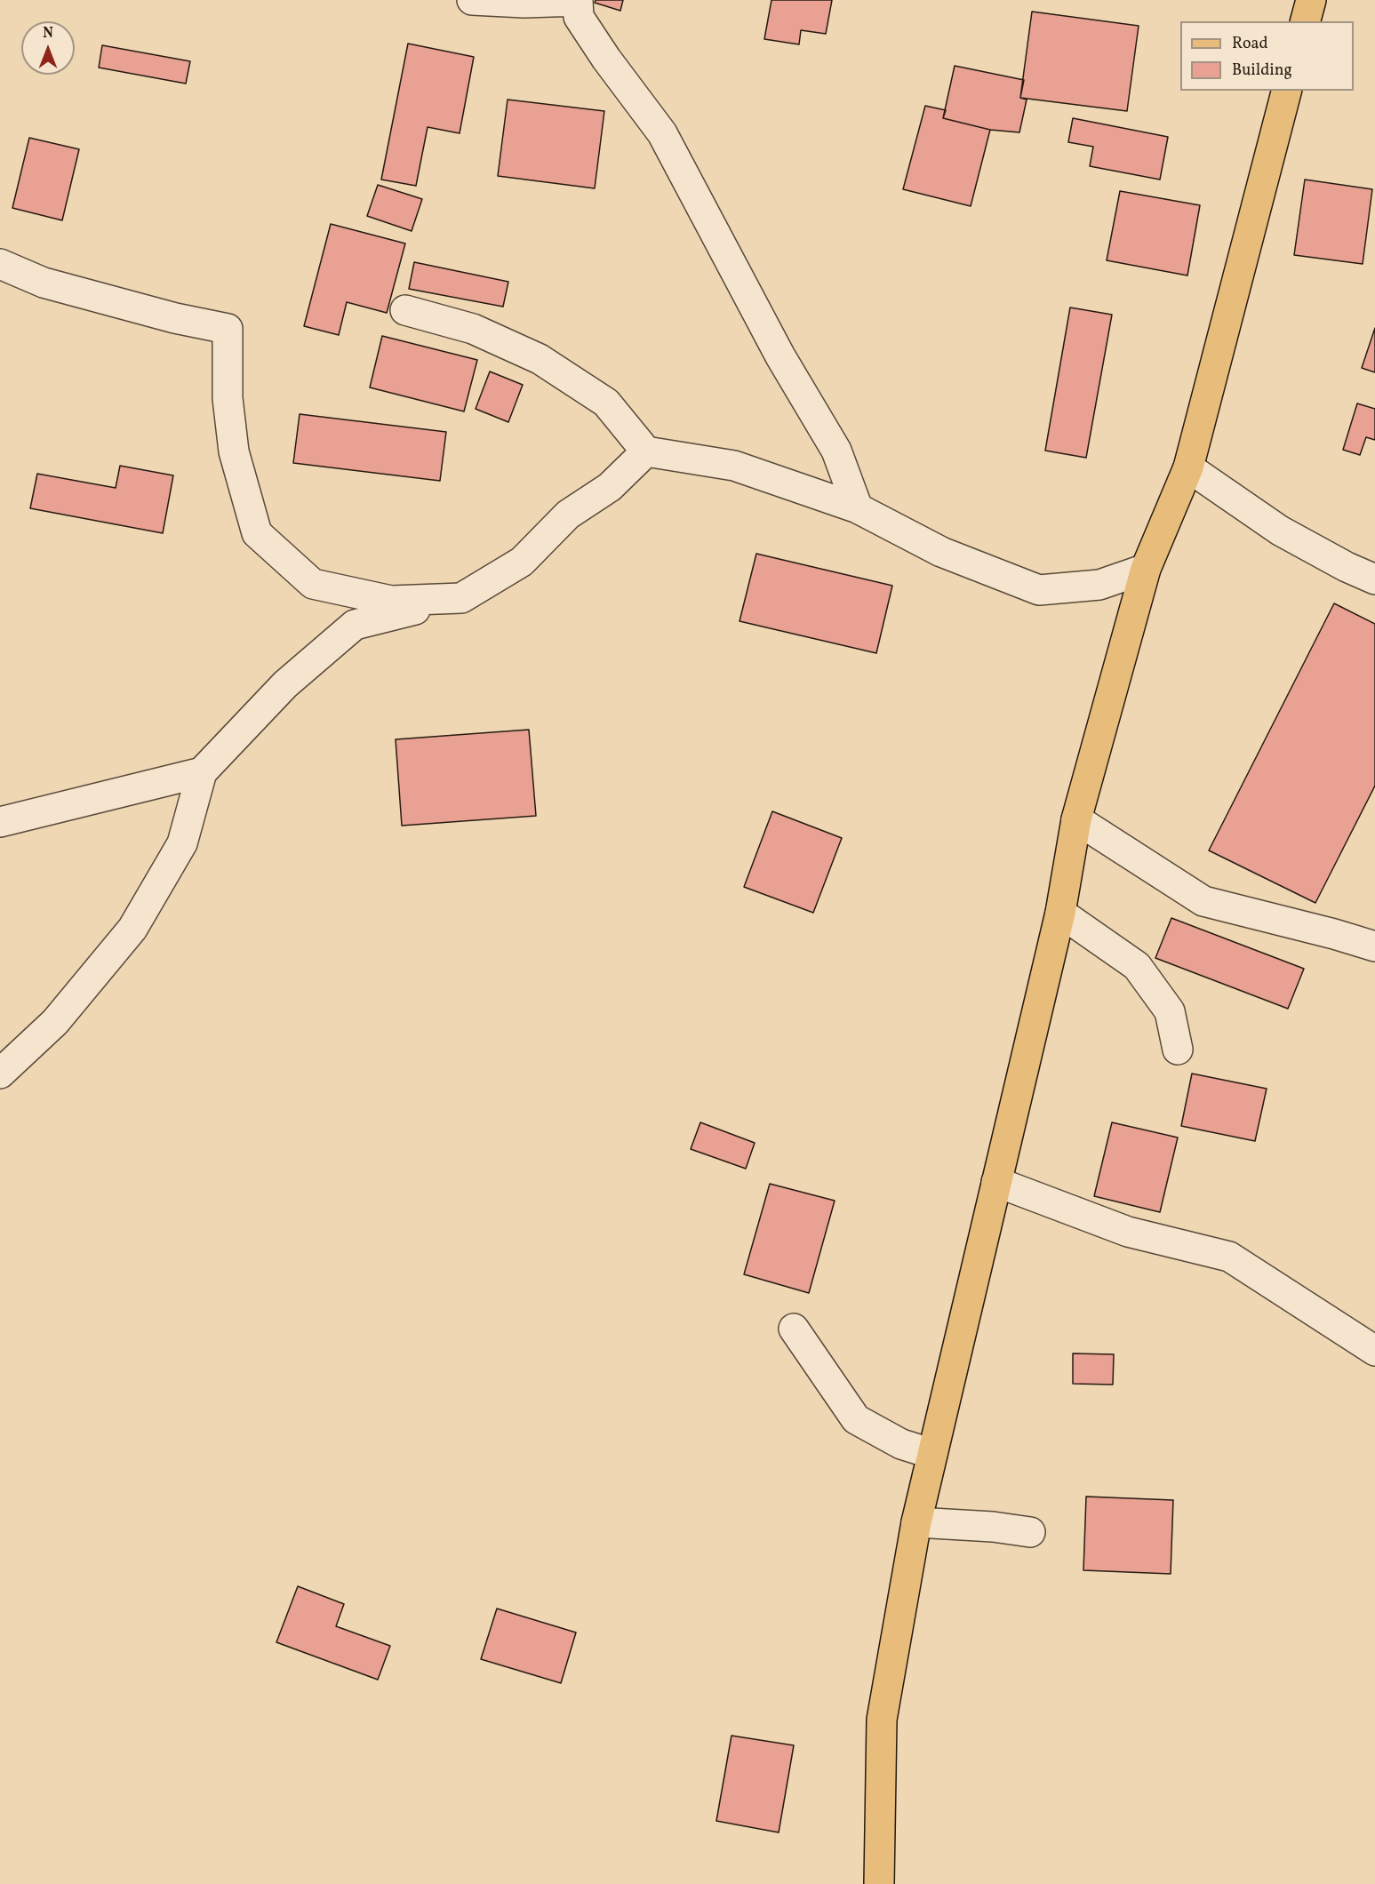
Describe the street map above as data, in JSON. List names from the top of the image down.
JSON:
{
  "legend": ["Road", "Building"],
  "north": "top"
}
